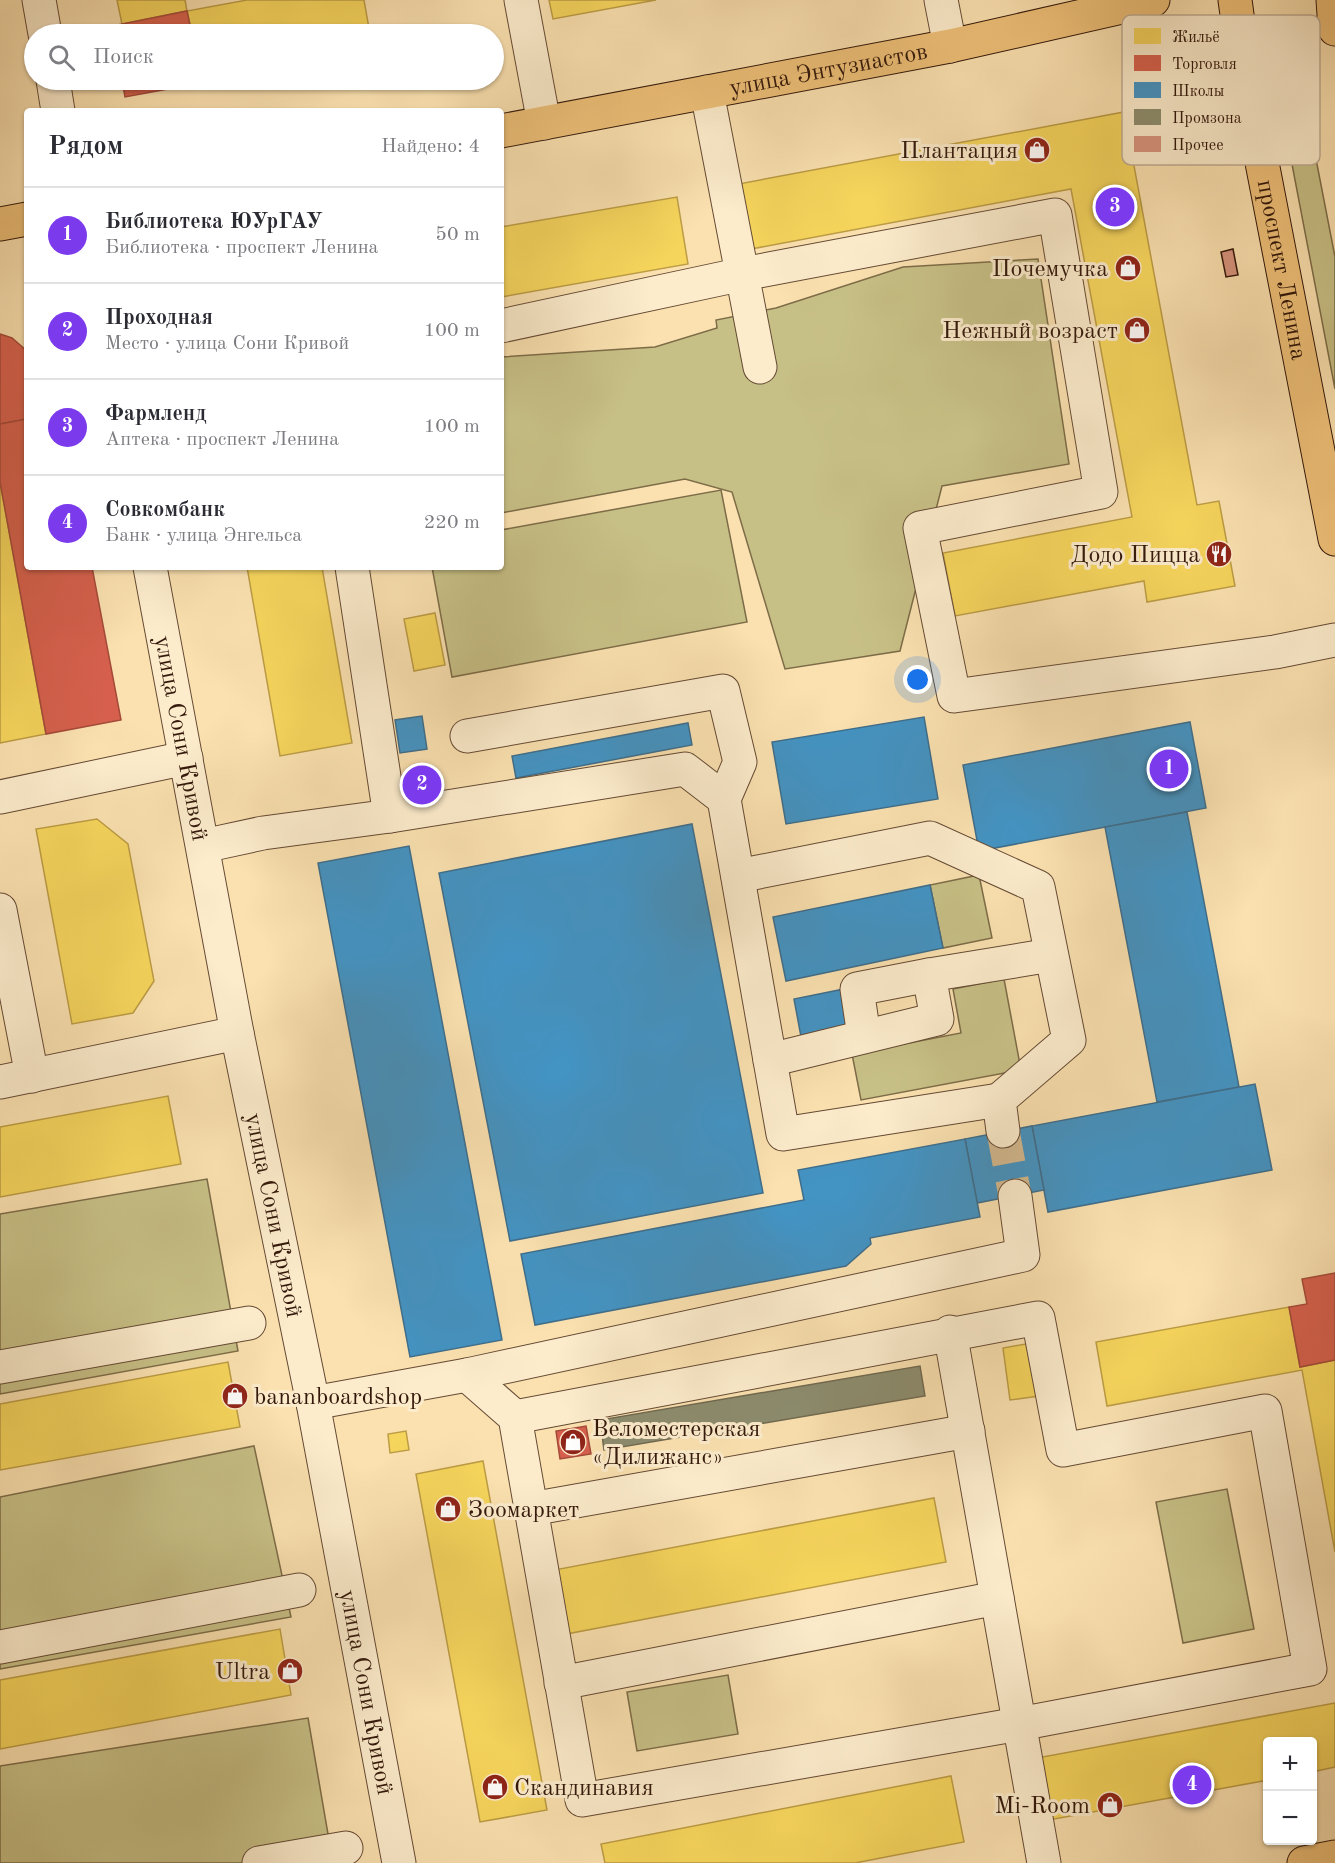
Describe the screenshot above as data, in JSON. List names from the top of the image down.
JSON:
{
  "streets": {
    "main road": ["улица Энтузиастов", "проспект Ленина"],
    "street": ["улица Сони Кривой"]
  },
  "places": {
    "shop": [
      "Плантация",
      "Почемучка",
      "Нежный возраст",
      "bananboardshop",
      "Веломестерская «Дилижанс»",
      "Зоомаркет",
      "Ultra",
      "Скандинавия",
      "Mi-Room"
    ],
    "restaurant": ["Додо Пицца"]
  },
  "legend": [
    "Жильё",
    "Торговля",
    "Школы",
    "Промзона",
    "Прочее"
  ],
  "page": {
    "search": "Поиск",
    "heading": ["Рядом", "Найдено: 4"],
    "pins": [
      "3",
      "1",
      "2",
      "4"
    ],
    "list": [
      {
        "mark": "1",
        "name": "Библиотека ЮУрГАУ",
        "note": "Библиотека · проспект Ленина",
        "value": "50 m"
      },
      {
        "mark": "2",
        "name": "Проходная",
        "note": "Место · улица Сони Кривой",
        "value": "100 m"
      },
      {
        "mark": "3",
        "name": "Фармленд",
        "note": "Аптека · проспект Ленина",
        "value": "100 m"
      },
      {
        "mark": "4",
        "name": "Совкомбанк",
        "note": "Банк · улица Энгельса",
        "value": "220 m"
      }
    ],
    "map_buttons": ["+", "−"]
  }
}
